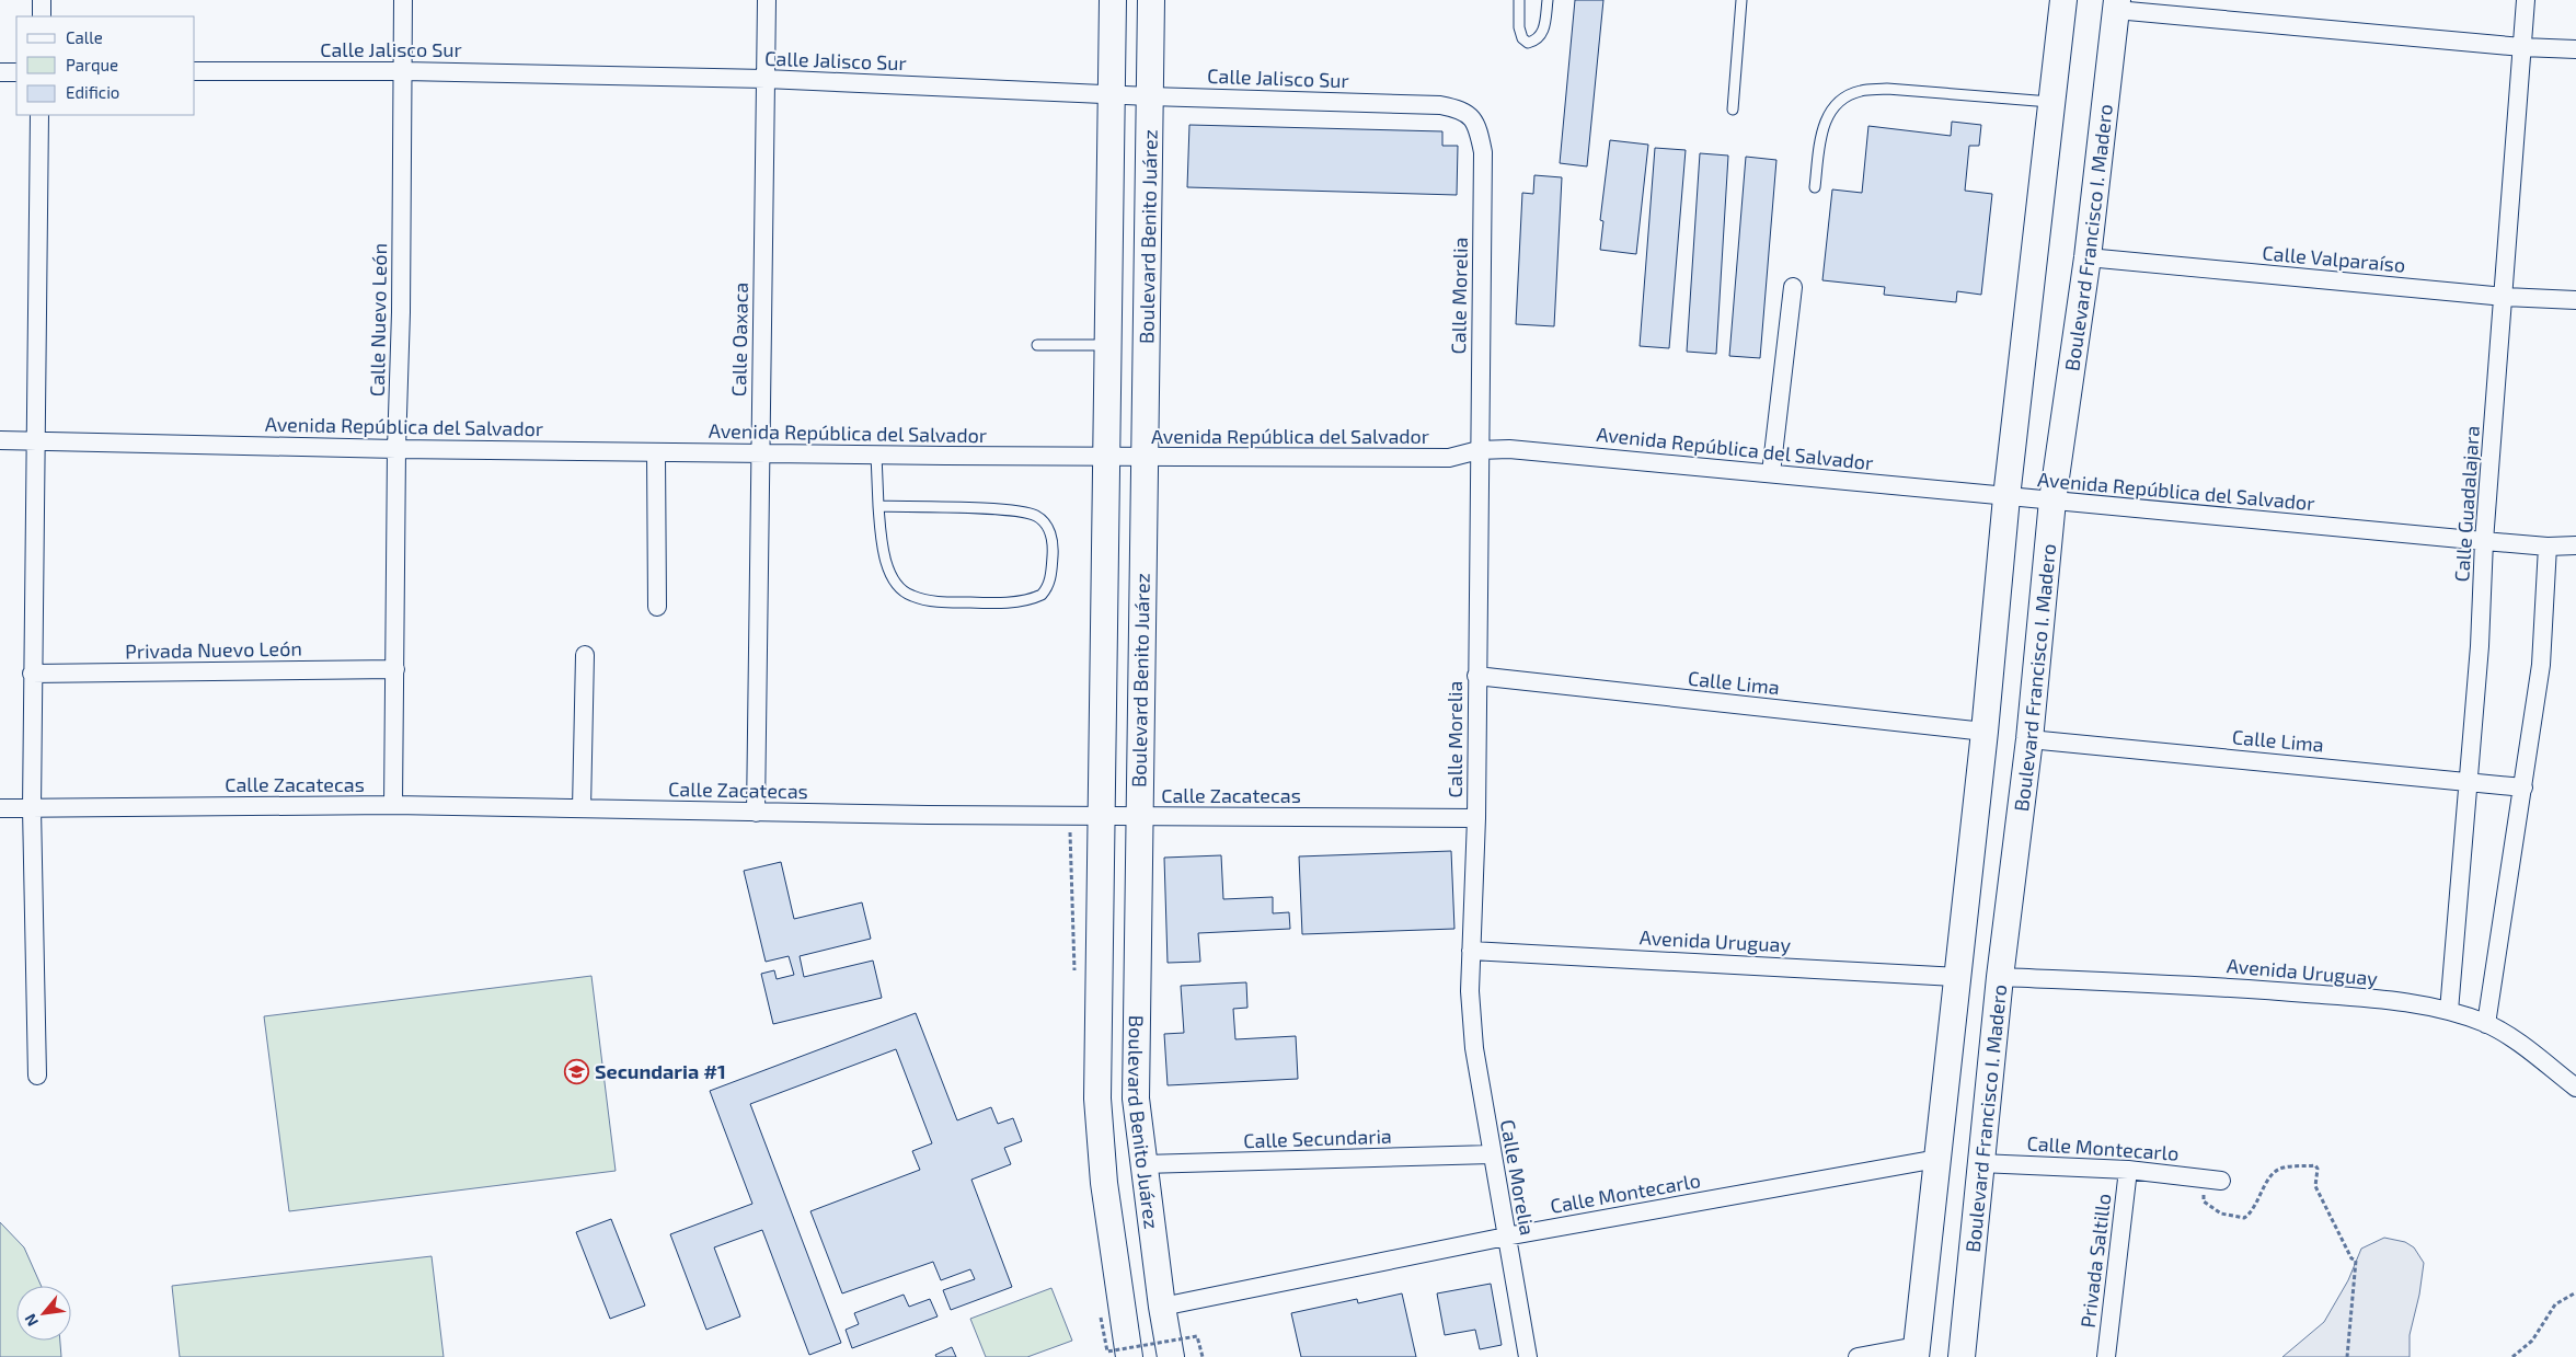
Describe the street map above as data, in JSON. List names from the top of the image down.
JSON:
{
  "streets": {
    "main road": ["Boulevard Benito Juárez", "Boulevard Francisco I. Madero"],
    "street": [
      "Calle Jalisco Sur",
      "Calle Valparaíso",
      "Calle Morelia",
      "Calle Nuevo León",
      "Calle Oaxaca",
      "Avenida República del Salvador",
      "Calle Guadalajara",
      "Privada Nuevo León",
      "Calle Lima",
      "Calle Zacatecas",
      "Avenida Uruguay",
      "Calle Secundaria",
      "Calle Montecarlo",
      "Privada Saltillo"
    ]
  },
  "crossings": [
    ["Calle Jalisco Sur", "Boulevard Benito Juárez"],
    ["Calle Jalisco Sur", "Calle Morelia"],
    ["Calle Jalisco Sur", "Calle Nuevo León"],
    ["Calle Jalisco Sur", "Calle Oaxaca"],
    ["Boulevard Benito Juárez", "Avenida República del Salvador"],
    ["Boulevard Benito Juárez", "Calle Zacatecas"],
    ["Boulevard Benito Juárez", "Calle Secundaria"],
    ["Boulevard Benito Juárez", "Calle Montecarlo"],
    ["Boulevard Francisco I. Madero", "Calle Valparaíso"],
    ["Boulevard Francisco I. Madero", "Avenida República del Salvador"],
    ["Boulevard Francisco I. Madero", "Calle Lima"],
    ["Boulevard Francisco I. Madero", "Avenida Uruguay"],
    ["Boulevard Francisco I. Madero", "Calle Montecarlo"],
    ["Calle Valparaíso", "Calle Guadalajara"],
    ["Calle Morelia", "Avenida República del Salvador"],
    ["Calle Morelia", "Calle Lima"],
    ["Calle Morelia", "Calle Zacatecas"],
    ["Calle Morelia", "Avenida Uruguay"],
    ["Calle Morelia", "Calle Secundaria"],
    ["Calle Morelia", "Calle Montecarlo"],
    ["Calle Nuevo León", "Avenida República del Salvador"],
    ["Calle Nuevo León", "Privada Nuevo León"],
    ["Calle Nuevo León", "Calle Zacatecas"],
    ["Calle Oaxaca", "Avenida República del Salvador"],
    ["Calle Oaxaca", "Calle Zacatecas"],
    ["Avenida República del Salvador", "Calle Guadalajara"],
    ["Calle Guadalajara", "Calle Lima"],
    ["Calle Guadalajara", "Avenida Uruguay"],
    ["Calle Montecarlo", "Privada Saltillo"]
  ],
  "places": {
    "school or university": ["Secundaria #1"]
  },
  "legend": ["Calle", "Parque", "Edificio"],
  "north": "bottom left"
}
